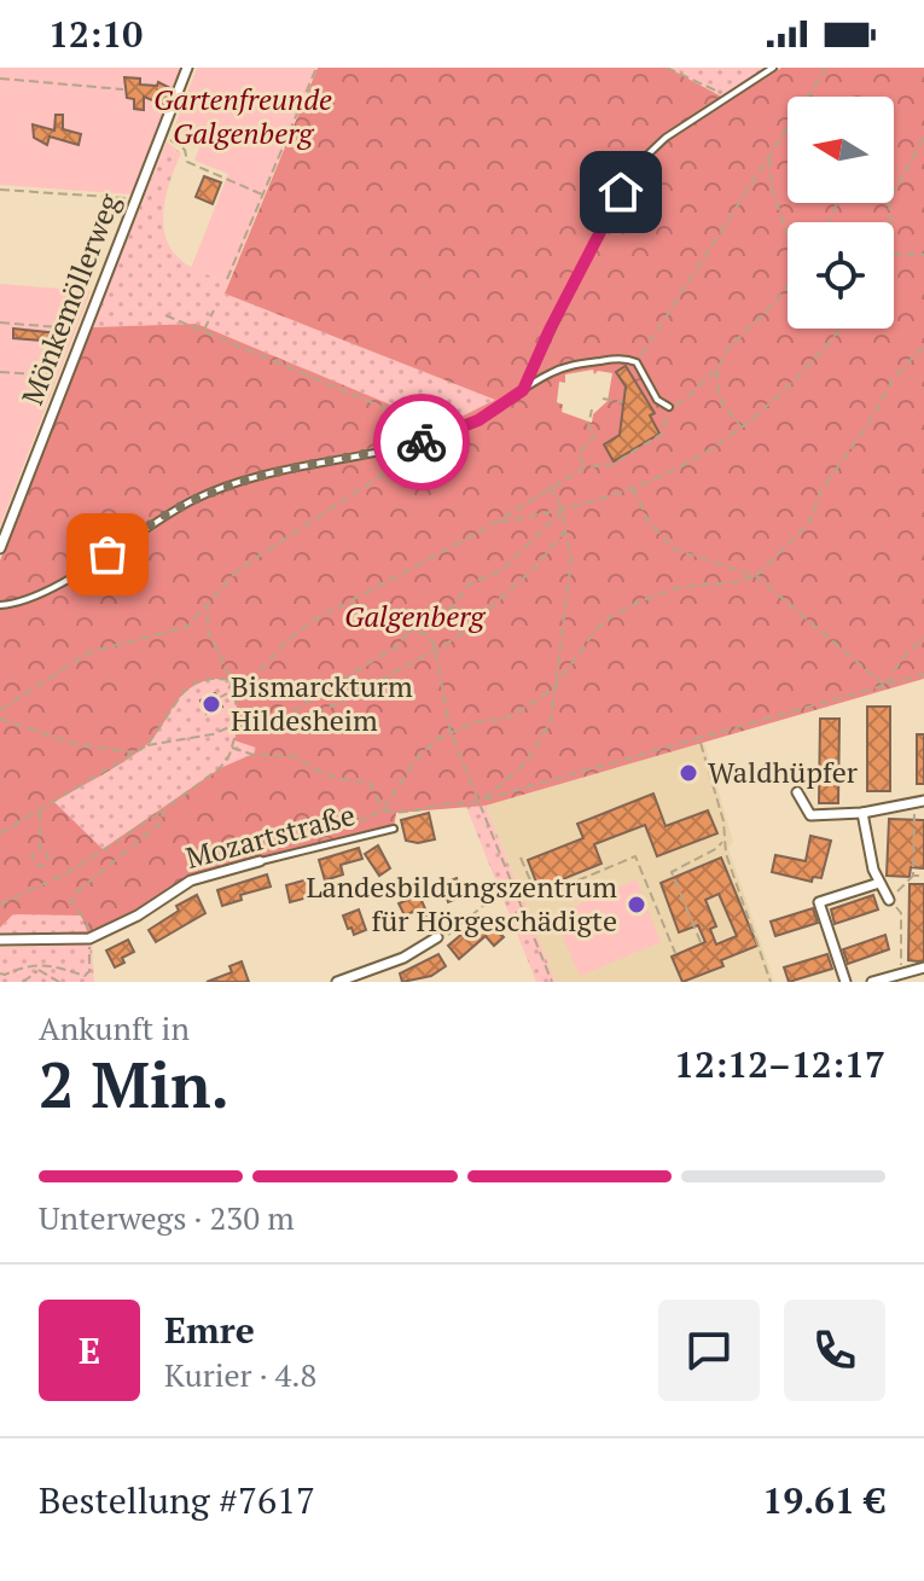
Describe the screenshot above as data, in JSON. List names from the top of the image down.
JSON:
{
  "streets": {
    "street": ["Mönkemöllerweg", "Mozartstraße"]
  },
  "parks": ["Gartenfreunde Galgenberg", "Galgenberg"],
  "places": ["Bismarckturm Hildesheim", "Waldhüpfer", "Landesbildungszentrum für Hörgeschädigte"],
  "north": "left",
  "page": {
    "status": "12:10",
    "heading": ["2 Min.", "Ankunft in", "12:12–12:17"],
    "panel": [
      "Emre",
      "Kurier · 4.8",
      "Bestellung #7617",
      "19.61 €"
    ],
    "bar": "Unterwegs · 230 m",
    "round": "E"
  }
}
